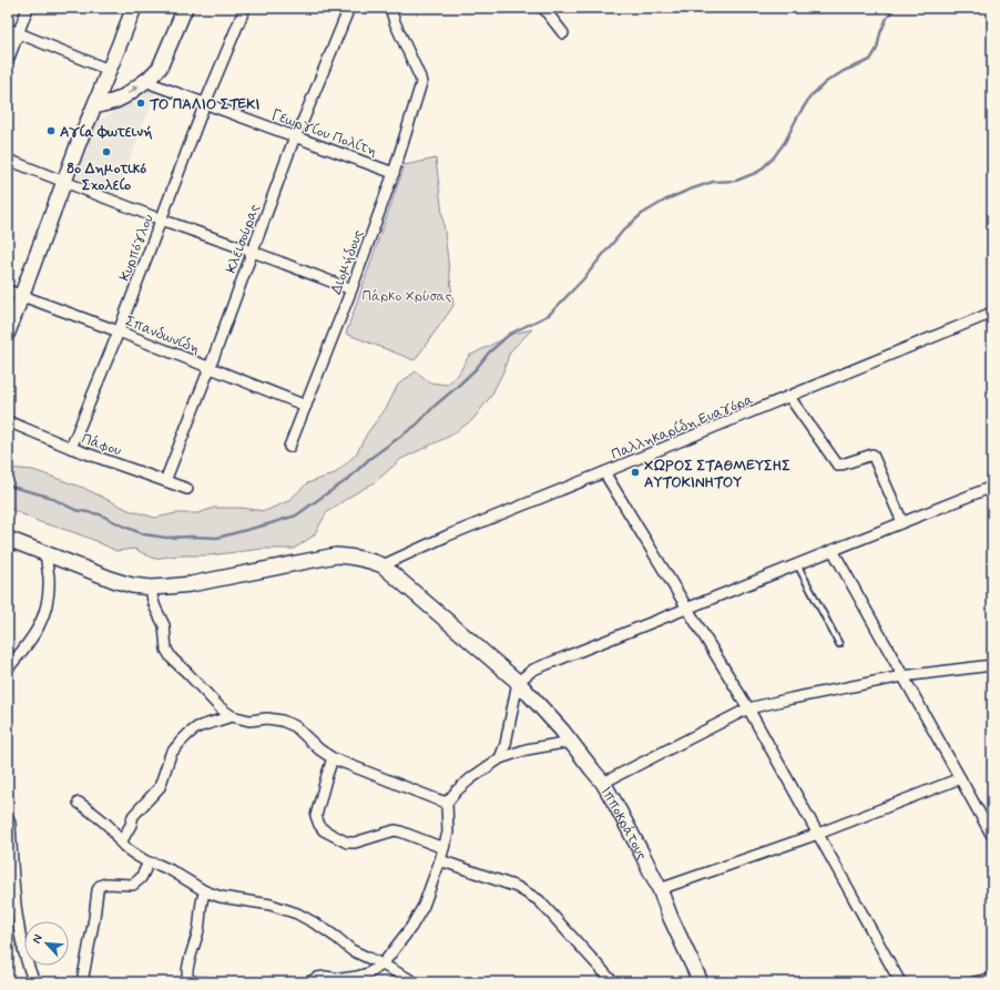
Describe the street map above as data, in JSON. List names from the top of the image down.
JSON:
{
  "streets": {
    "street": [
      "Γεωργίου Πολίτη",
      "Κλεισούρας",
      "Κυρπόγλου",
      "Διομήδους",
      "Σπανδωνίδη",
      "Παλληκαρίδη Ευαγόρα",
      "Πάφου",
      "Ιπποκράτους"
    ]
  },
  "crossings": [
    ["Γεωργίου Πολίτη", "Κλεισούρας"],
    ["Γεωργίου Πολίτη", "Κυρπόγλου"],
    ["Γεωργίου Πολίτη", "Διομήδους"],
    ["Κλεισούρας", "Σπανδωνίδη"],
    ["Κλεισούρας", "Πάφου"],
    ["Κυρπόγλου", "Σπανδωνίδη"],
    ["Κυρπόγλου", "Πάφου"],
    ["Διομήδους", "Σπανδωνίδη"],
    ["Παλληκαρίδη Ευαγόρα", "Ιπποκράτους"]
  ],
  "parks": ["Πάρκο Χρύσας"],
  "places": [
    "ΤΟ ΠΑΛΙΟ ΣΤΕΚΙ",
    "Αγία Φωτεινή",
    "8ο Δημοτικό Σχολείο",
    "ΧΩΡΟΣ ΣΤΑΘΜΕΥΣΗΣ ΑΥΤΟΚΙΝΗΤΟΥ"
  ],
  "north": "top left"
}
